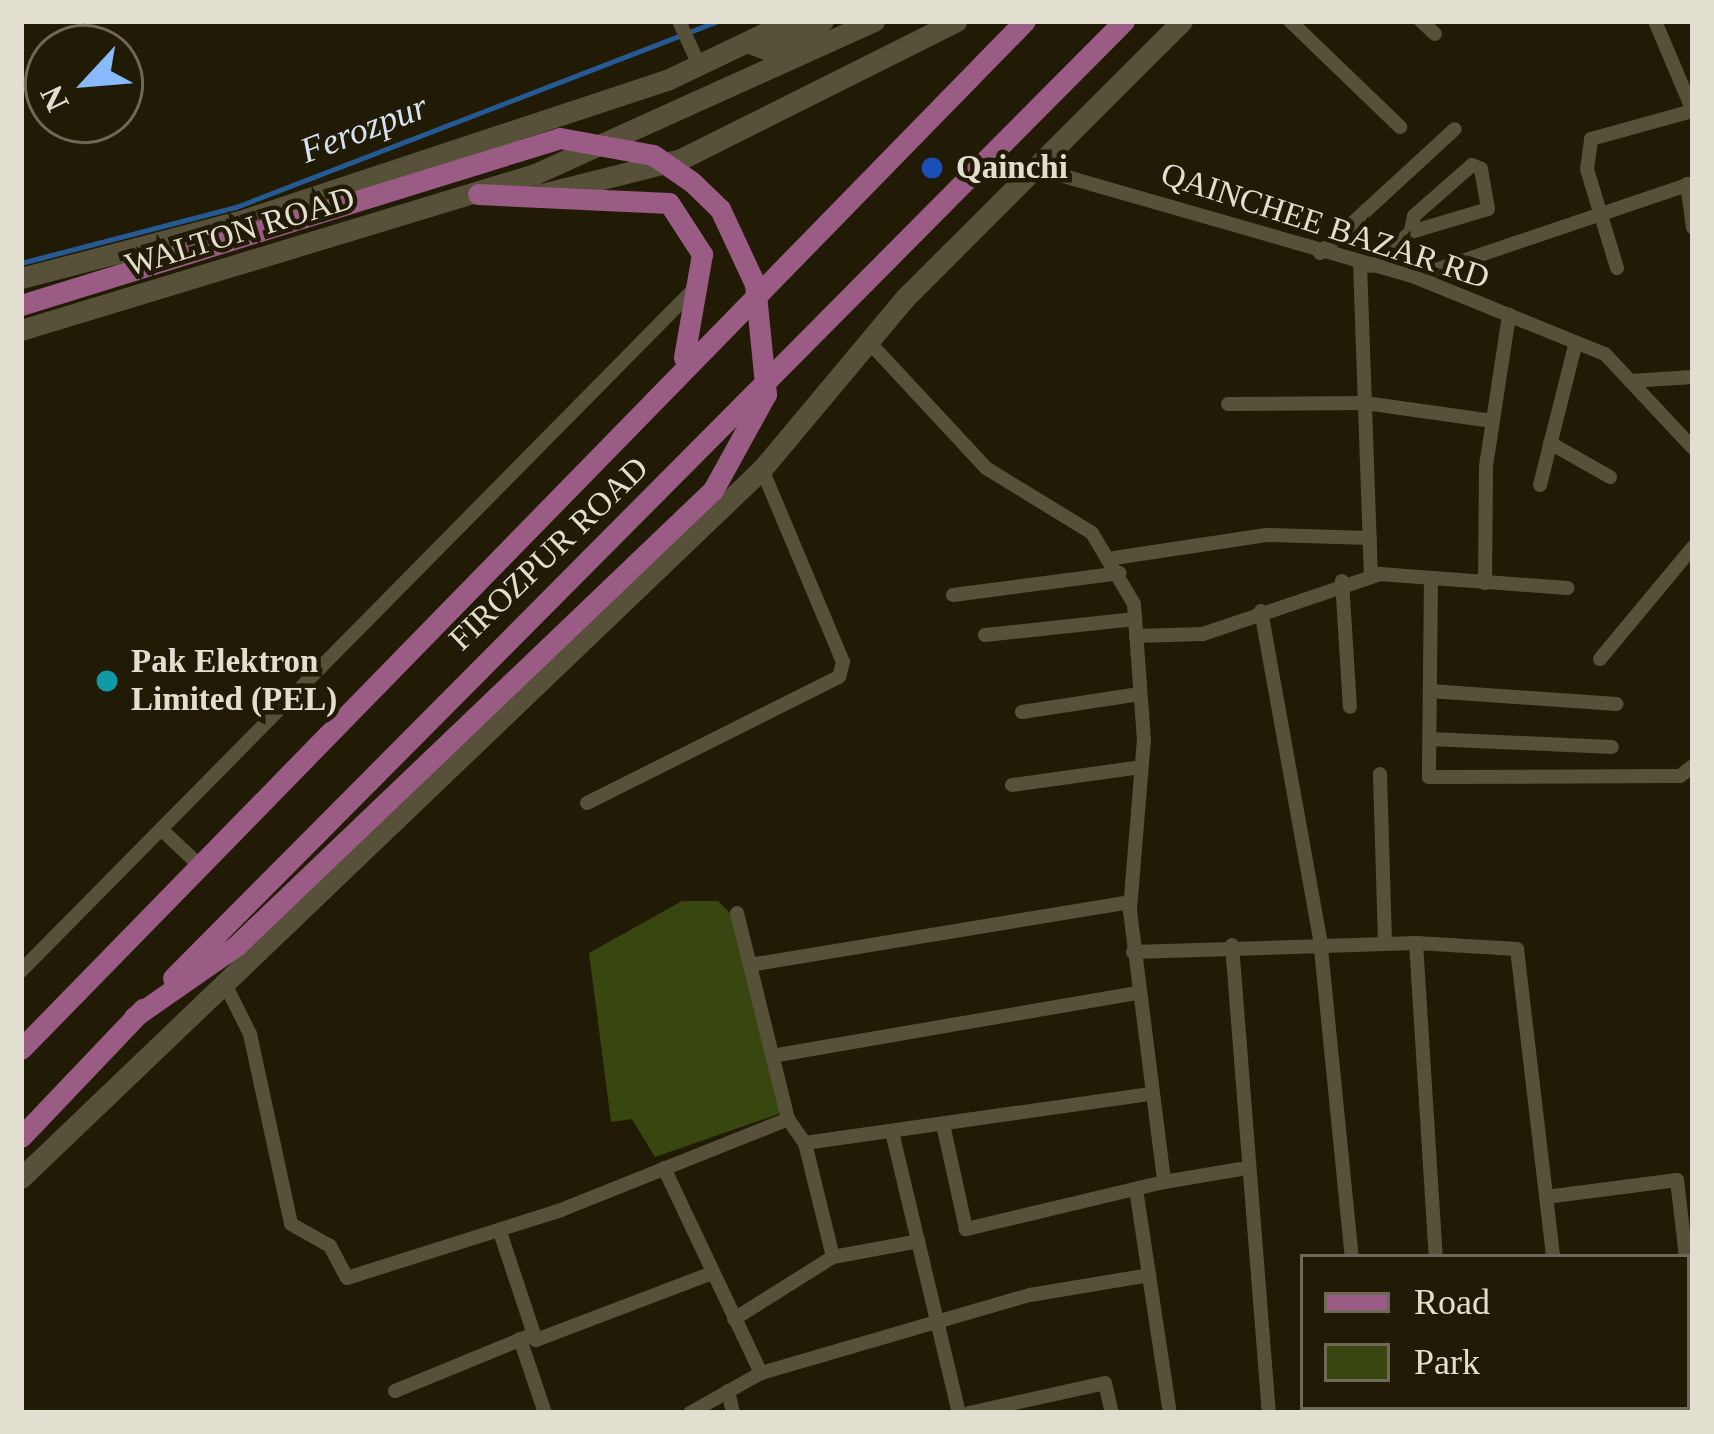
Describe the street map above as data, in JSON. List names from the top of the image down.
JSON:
{
  "streets": {
    "main road": ["WALTON ROAD", "FIROZPUR ROAD"],
    "street": ["QAINCHEE BAZAR RD"]
  },
  "water": ["Ferozpur"],
  "places": ["Qainchi", "Pak Elektron Limited (PEL)"],
  "legend": ["Road", "Park"],
  "north": "bottom left"
}
